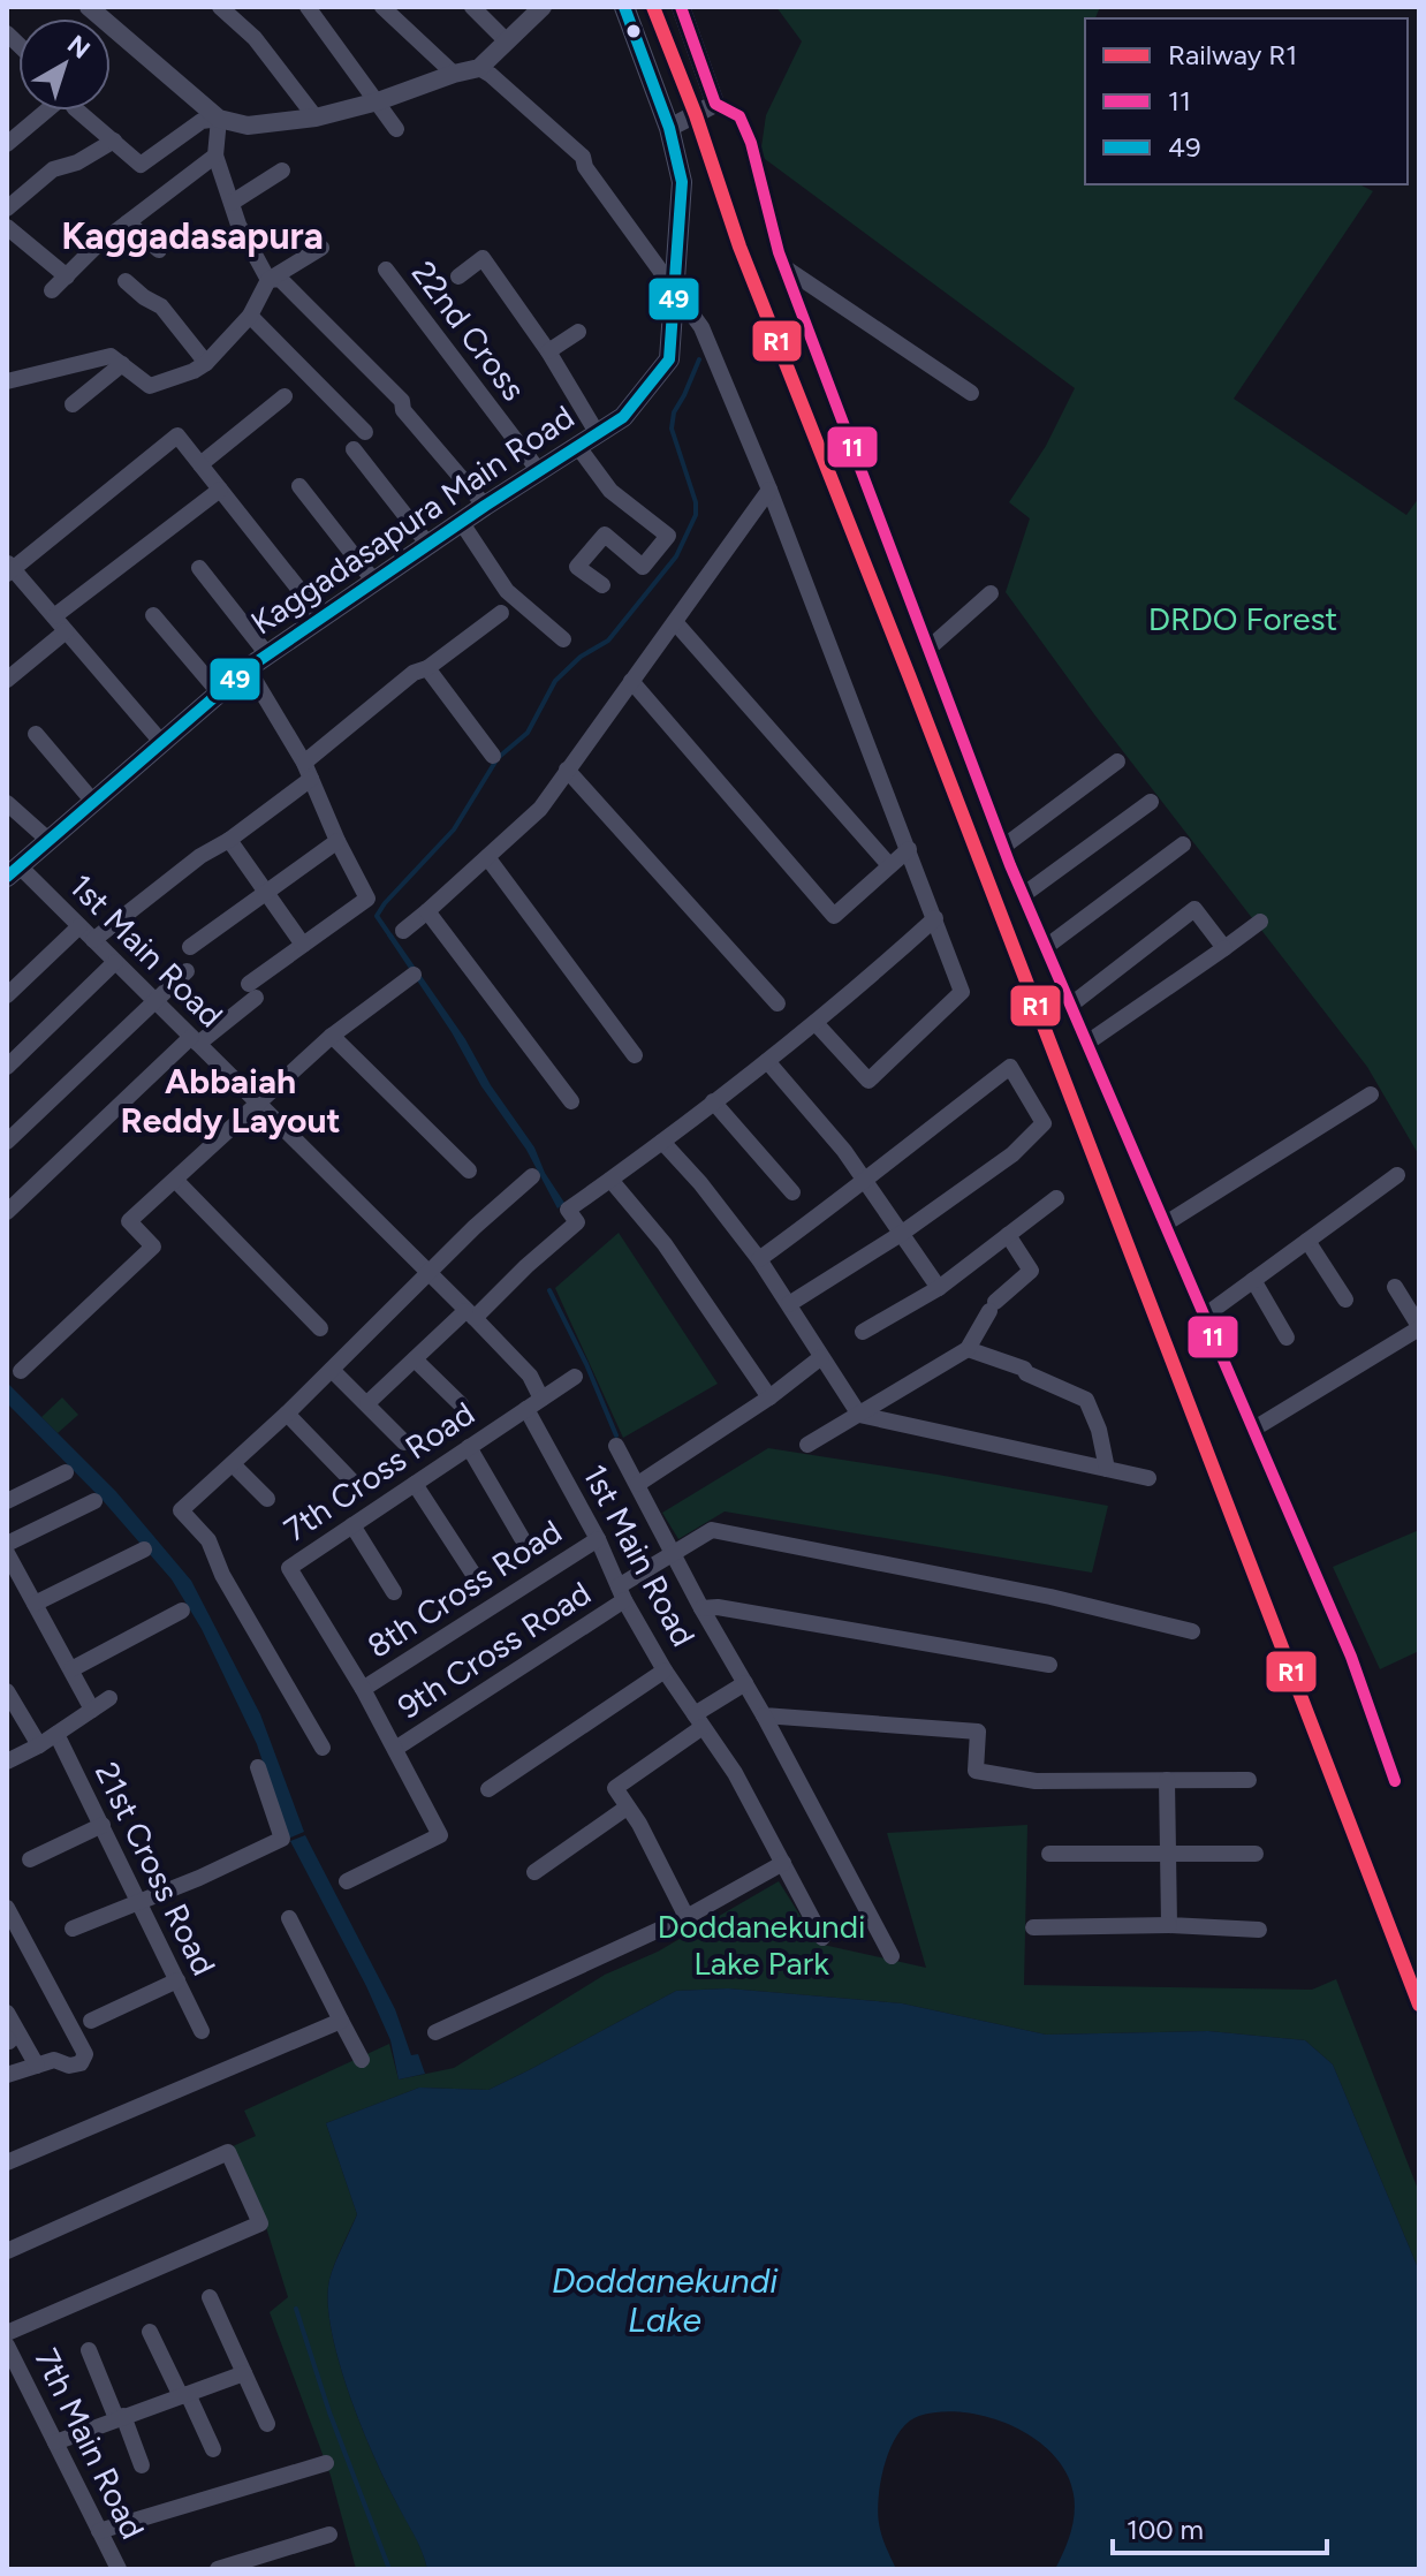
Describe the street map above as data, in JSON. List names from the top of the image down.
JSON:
{
  "streets": {
    "main road": ["Kaggadasapura Main Road"],
    "street": [
      "22nd Cross",
      "1st Main Road",
      "7th Cross Road",
      "8th Cross Road",
      "9th Cross Road",
      "21st Cross Road",
      "7th Main Road"
    ]
  },
  "crossings": [
    ["22nd Cross", "Kaggadasapura Main Road"],
    ["Kaggadasapura Main Road", "1st Main Road"],
    ["1st Main Road", "7th Cross Road"],
    ["1st Main Road", "8th Cross Road"],
    ["1st Main Road", "9th Cross Road"],
    ["7th Cross Road", "8th Cross Road"],
    ["7th Cross Road", "9th Cross Road"]
  ],
  "districts": ["Kaggadasapura", "Abbaiah Reddy Layout"],
  "water": ["Doddanekundi Lake"],
  "parks": ["DRDO Forest", "Doddanekundi Lake Park"],
  "lines": ["rail line R1", "transit line 11", "transit line 49"],
  "legend": ["Railway R1", "11", "49"],
  "scale_bar": "100 m",
  "north": "top right"
}
